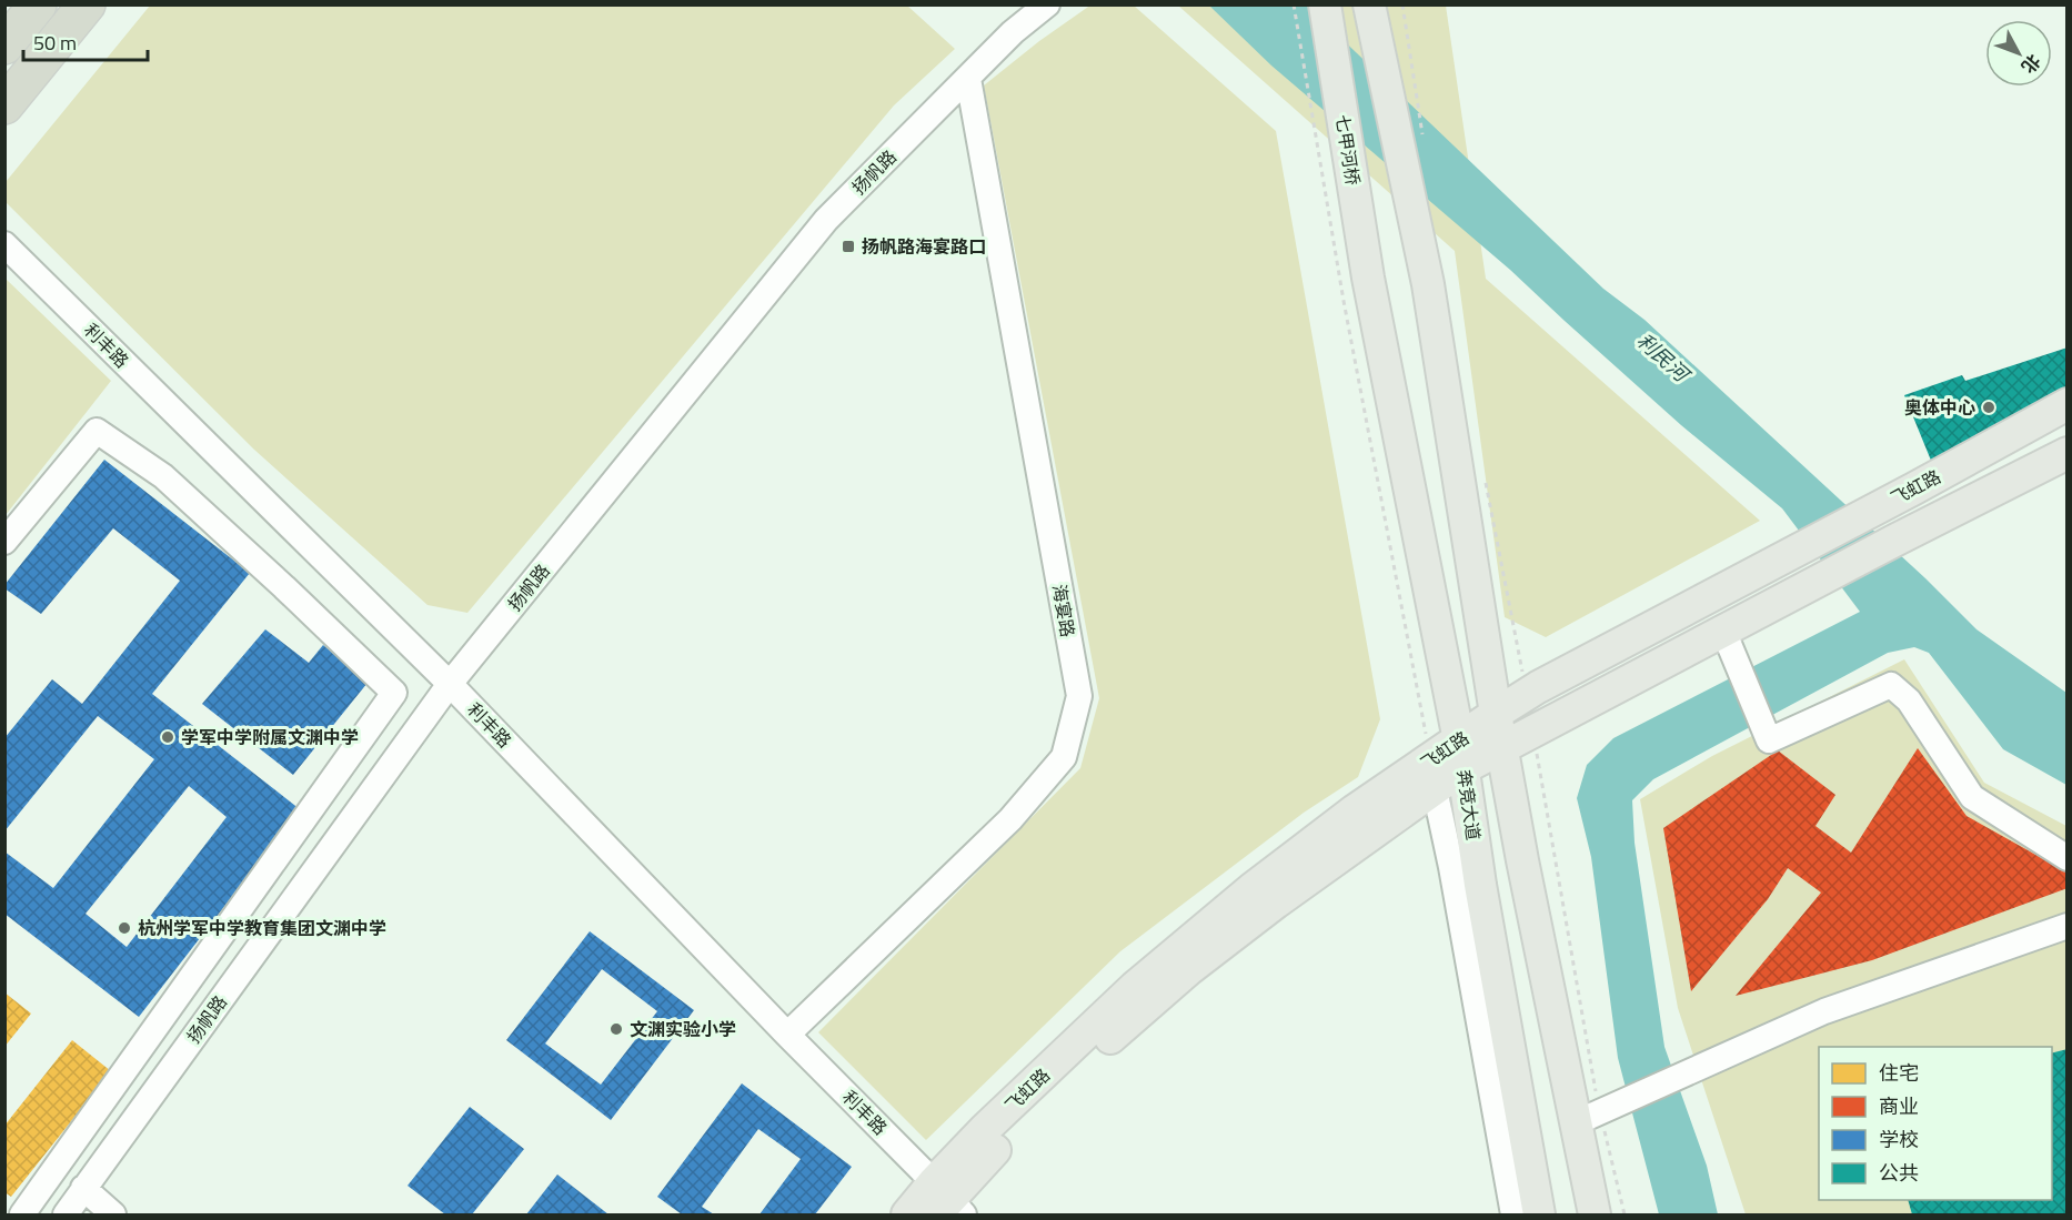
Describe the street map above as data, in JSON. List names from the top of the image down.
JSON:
{
  "streets": {
    "main road": ["七甲河桥", "飞虹路", "奔竞大道"],
    "street": ["扬帆路", "利丰路", "海宴路"]
  },
  "crossings": [
    ["七甲河桥", "奔竞大道"],
    ["扬帆路", "利丰路"],
    ["扬帆路", "海宴路"],
    ["利丰路", "飞虹路"],
    ["利丰路", "海宴路"],
    ["飞虹路", "奔竞大道"]
  ],
  "water": ["利民河"],
  "places": {
    "transit": ["扬帆路海宴路口"],
    "other": [
      "奥体中心",
      "学军中学附属文渊中学",
      "杭州学军中学教育集团文渊中学",
      "文渊实验小学"
    ]
  },
  "legend": [
    "住宅",
    "商业",
    "学校",
    "公共"
  ],
  "scale_bar": "50 m",
  "north": "bottom right"
}
